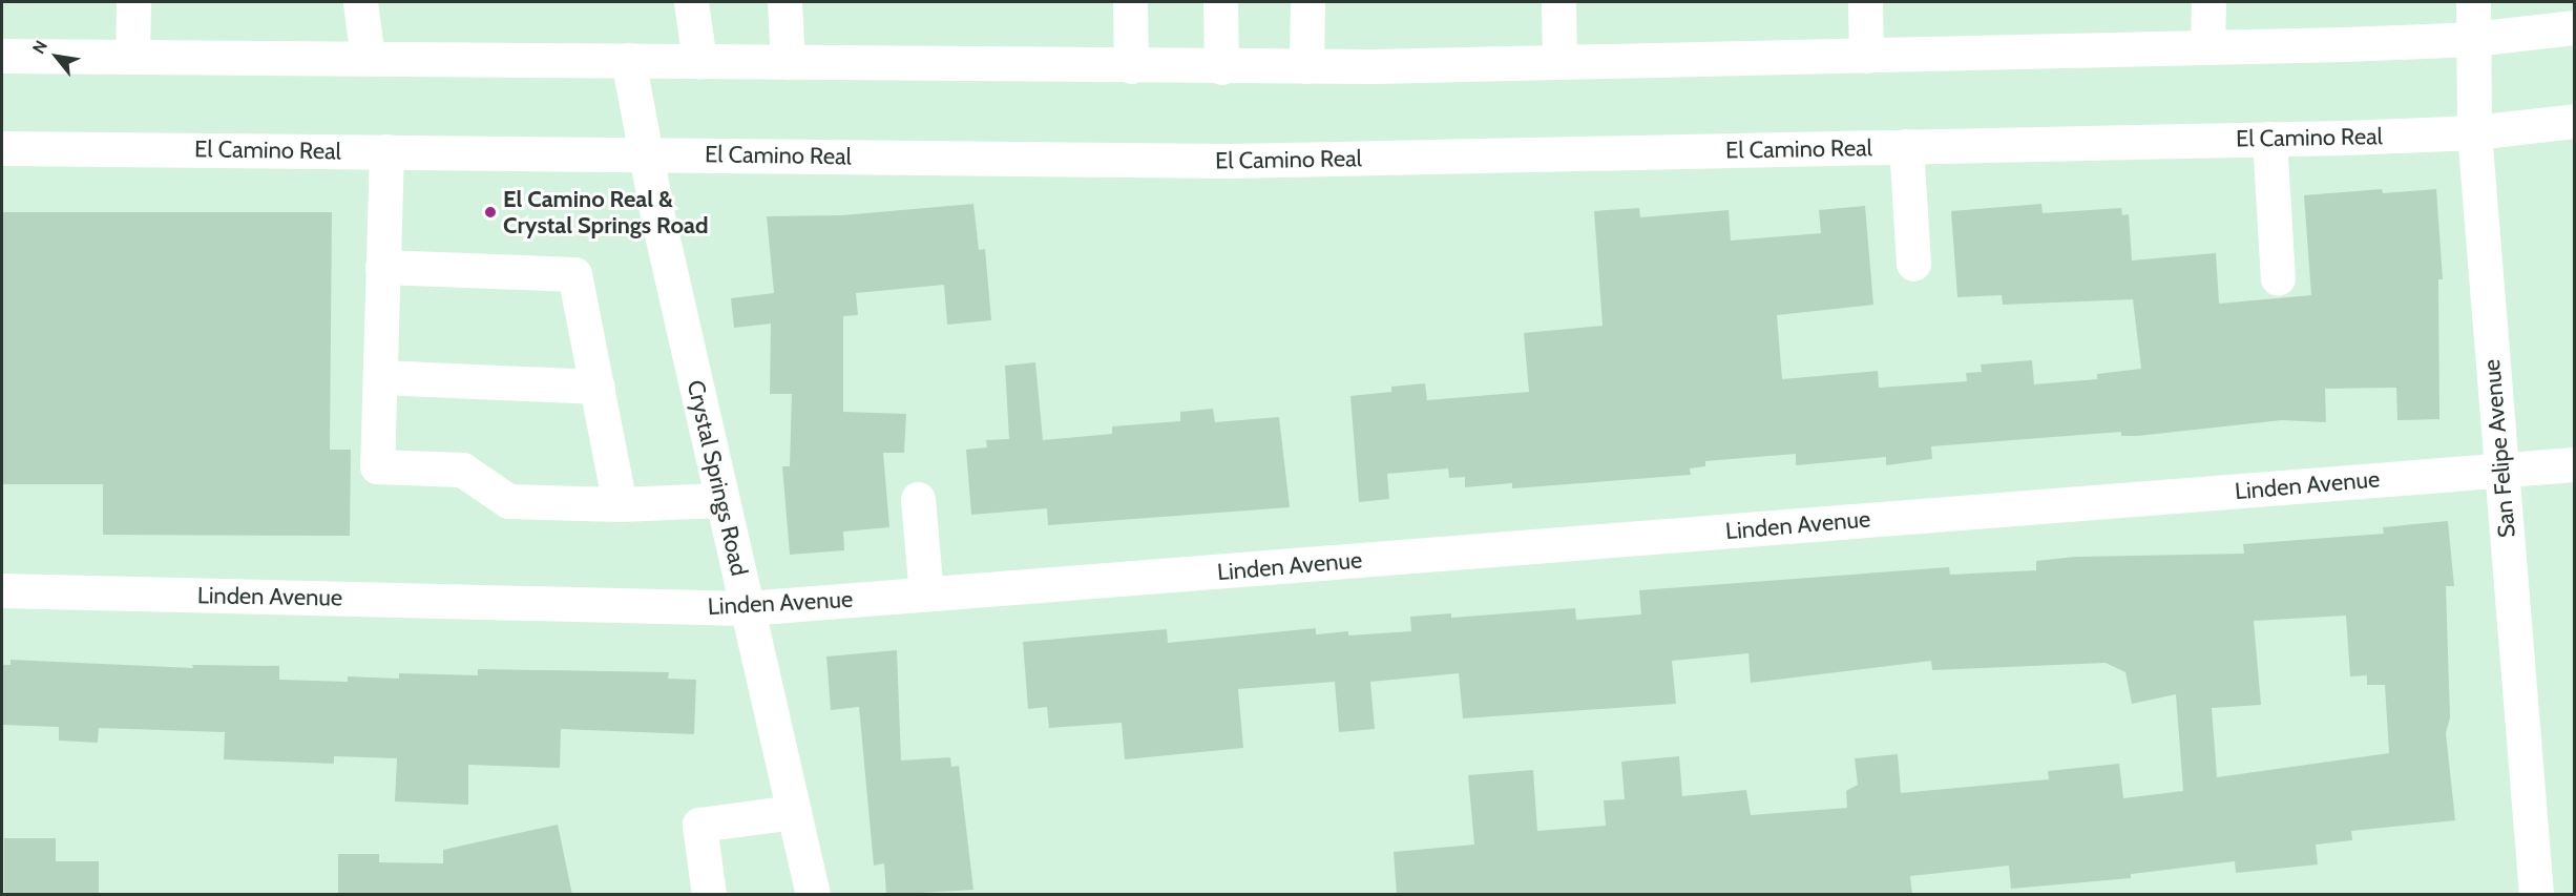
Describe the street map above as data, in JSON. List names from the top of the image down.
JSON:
{
  "streets": {
    "main road": [
      "El Camino Real",
      "San Felipe Avenue",
      "Crystal Springs Road",
      "Linden Avenue"
    ]
  },
  "crossings": [
    ["El Camino Real", "San Felipe Avenue"],
    ["El Camino Real", "Crystal Springs Road"],
    ["San Felipe Avenue", "Linden Avenue"],
    ["Crystal Springs Road", "Linden Avenue"]
  ],
  "places": ["El Camino Real & Crystal Springs Road"],
  "north": "top left"
}
